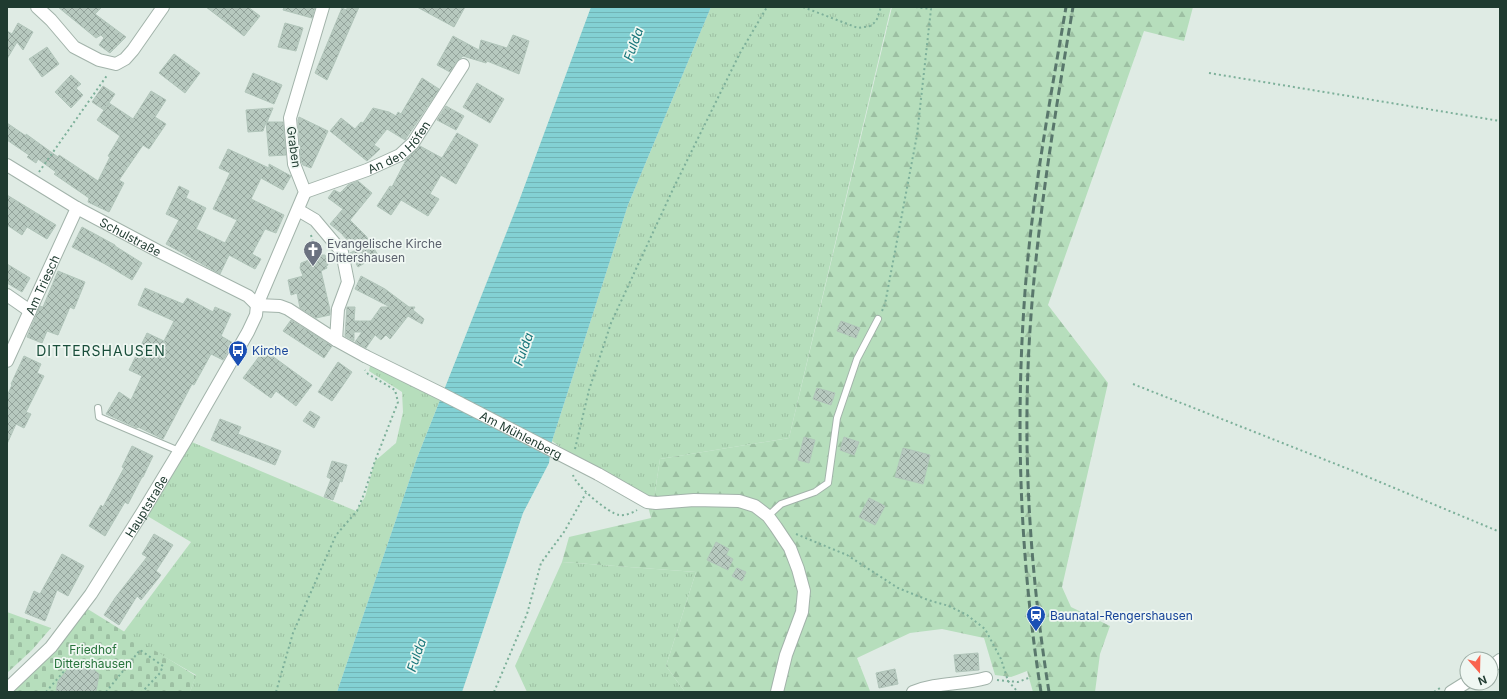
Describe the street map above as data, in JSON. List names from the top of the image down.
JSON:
{
  "streets": {
    "street": [
      "An den Höfen",
      "Graben",
      "Schulstraße",
      "Am Triesch",
      "Am Mühlenberg",
      "Hauptstraße"
    ]
  },
  "crossings": [
    ["An den Höfen", "Graben"],
    ["Schulstraße", "Am Triesch"],
    ["Schulstraße", "Am Mühlenberg"],
    ["Schulstraße", "Hauptstraße"],
    ["Am Mühlenberg", "Hauptstraße"]
  ],
  "districts": ["DITTERSHAUSEN"],
  "water": ["Fulda"],
  "parks": ["Friedhof Dittershausen"],
  "places": {
    "church": ["Evangelische Kirche Dittershausen"],
    "bus stop": ["Kirche"],
    "station": ["Baunatal-Rengershausen"]
  },
  "north": "bottom"
}
